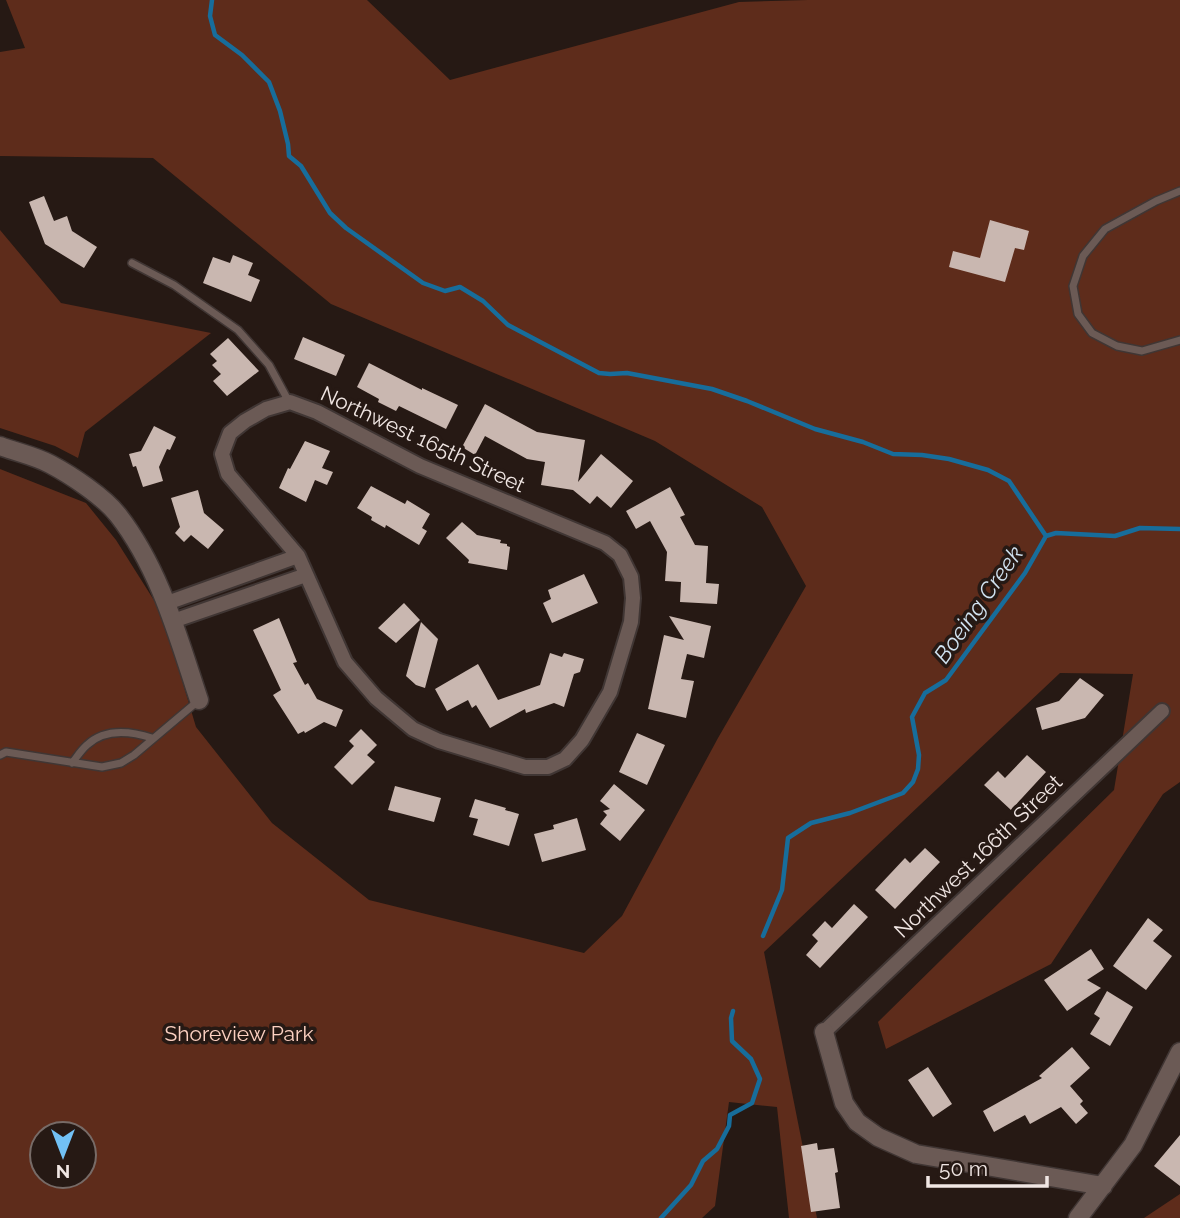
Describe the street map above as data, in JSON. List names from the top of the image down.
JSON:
{
  "streets": {
    "street": ["Northwest 165th Street", "Northwest 166th Street"]
  },
  "water": ["Boeing Creek"],
  "parks": ["Shoreview Park"],
  "scale_bar": "50 m",
  "north": "bottom"
}
